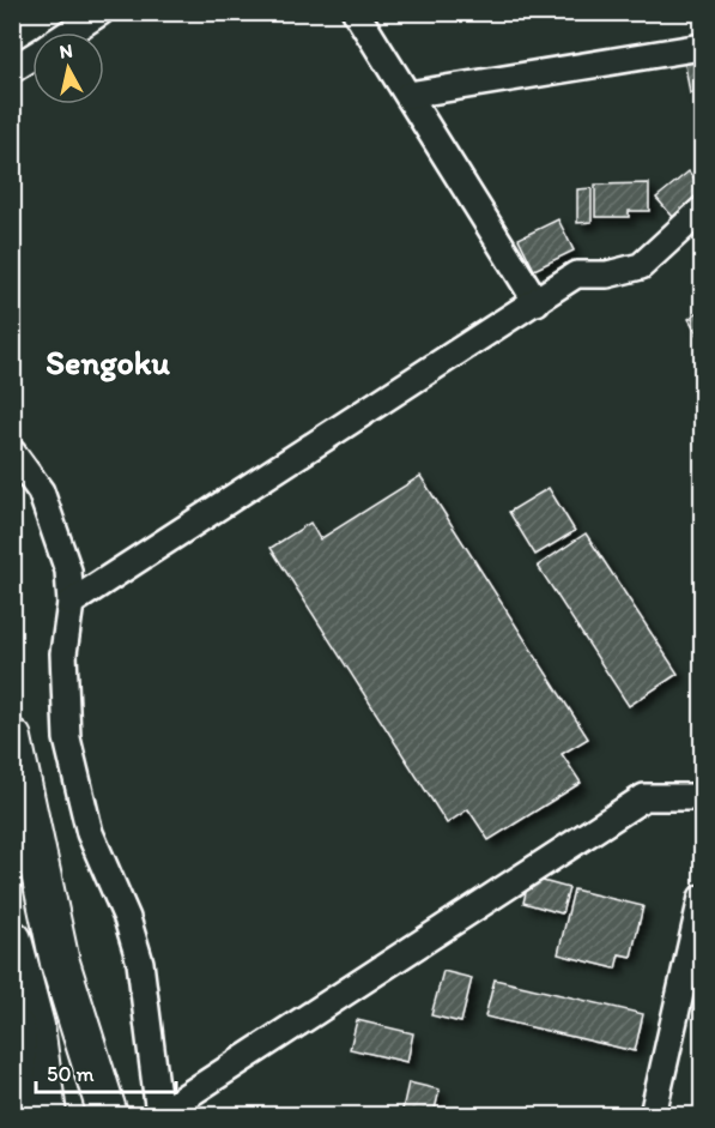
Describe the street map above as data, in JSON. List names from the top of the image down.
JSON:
{
  "districts": ["Sengoku"],
  "scale_bar": "50 m",
  "north": "top"
}
